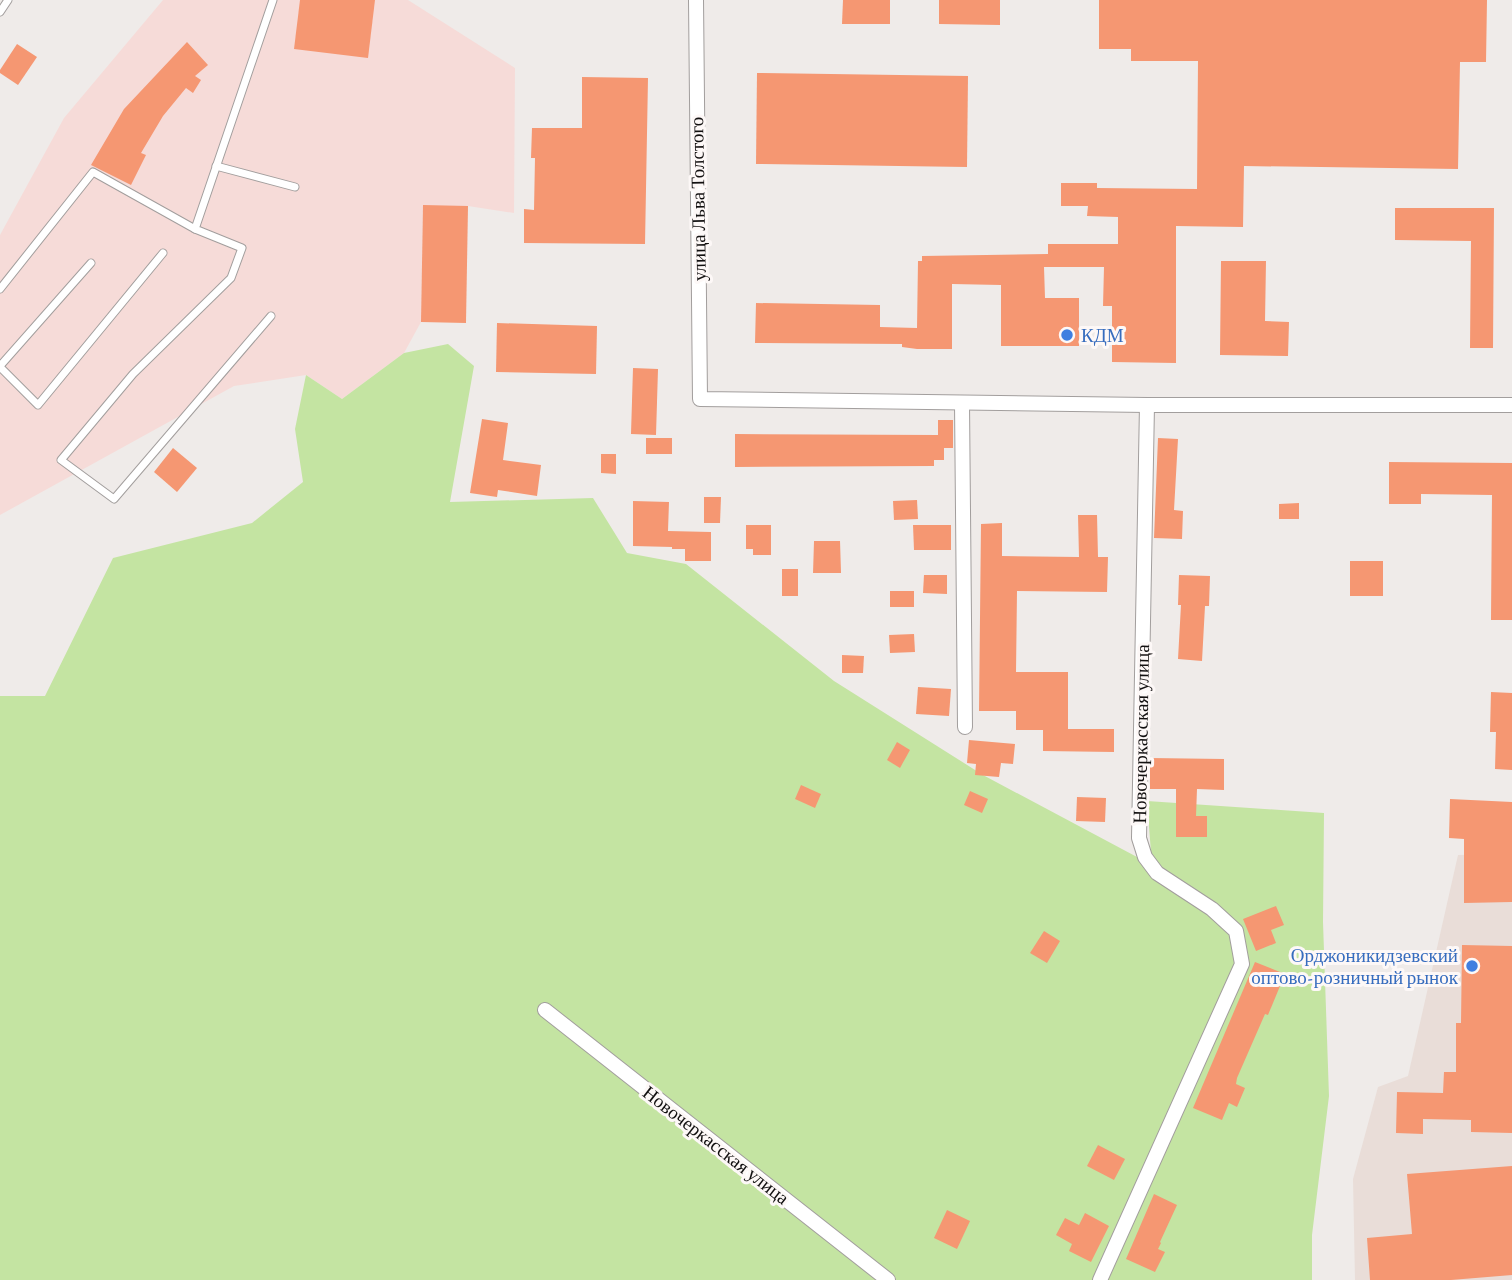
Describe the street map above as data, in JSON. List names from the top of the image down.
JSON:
{
  "streets": {
    "street": ["улица Льва Толстого", "Новочеркасская улица"]
  },
  "places": ["КДМ", "Орджоникидзевский оптово-розничный рынок"]
}
